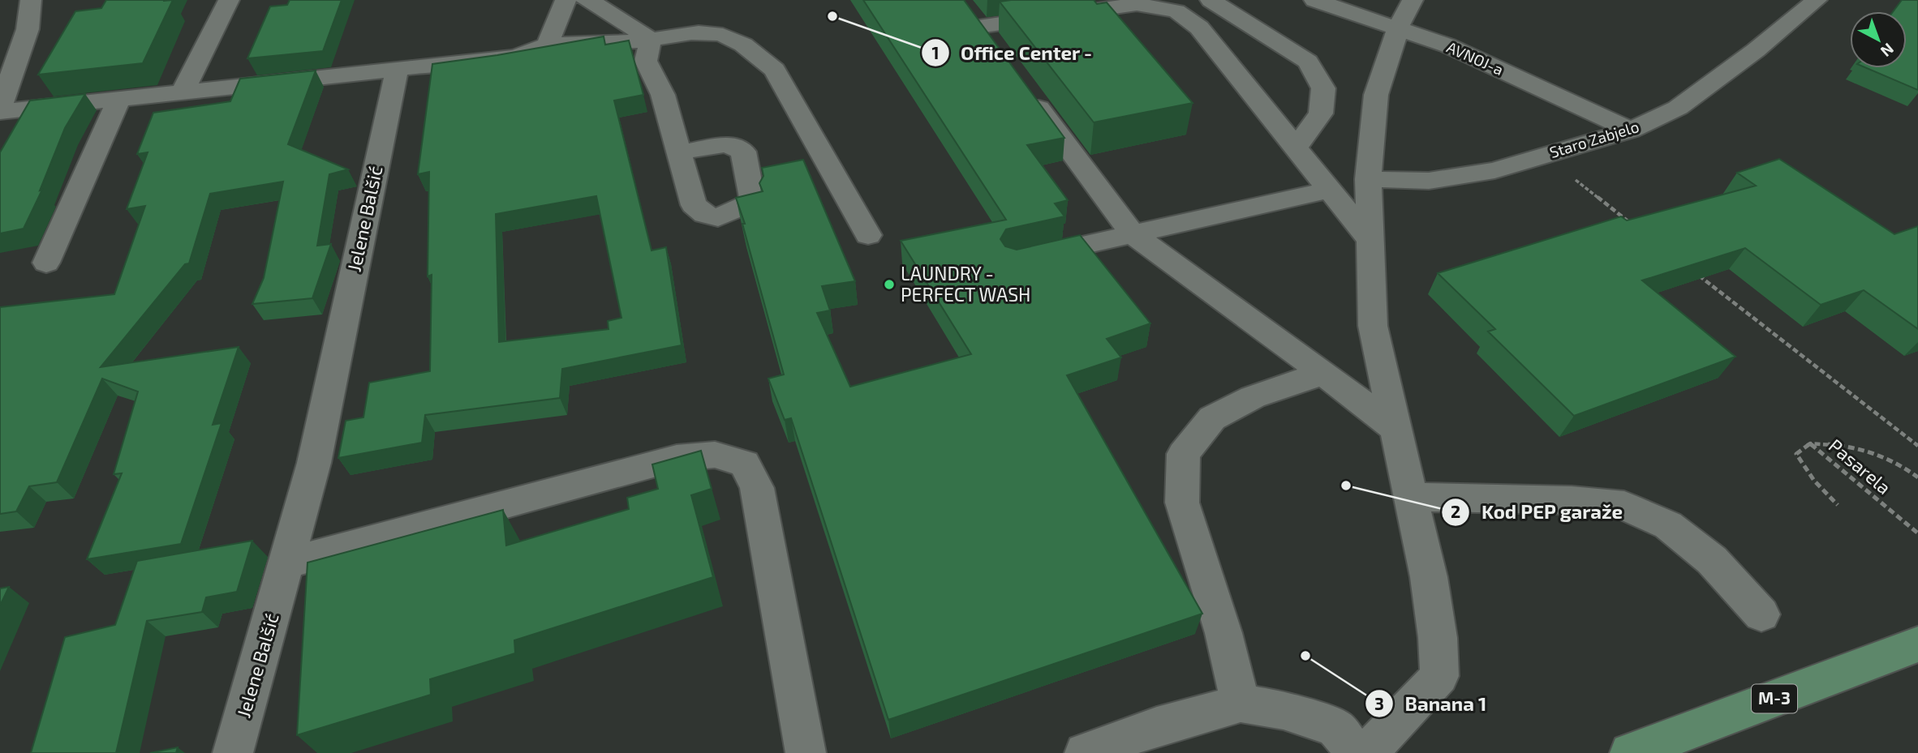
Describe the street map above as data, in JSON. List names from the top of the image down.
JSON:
{
  "streets": {
    "main road": ["M-3"],
    "street": ["AVNOJ-a", "Staro Zabjelo", "Jelene Balšić"],
    "path": ["Pasarela"]
  },
  "crossings": [
    ["AVNOJ-a", "Staro Zabjelo"]
  ],
  "places": [
    "Office Center -",
    "LAUNDRY - PERFECT WASH",
    "Kod PEP garaže",
    "Banana 1"
  ],
  "north": "bottom right"
}
